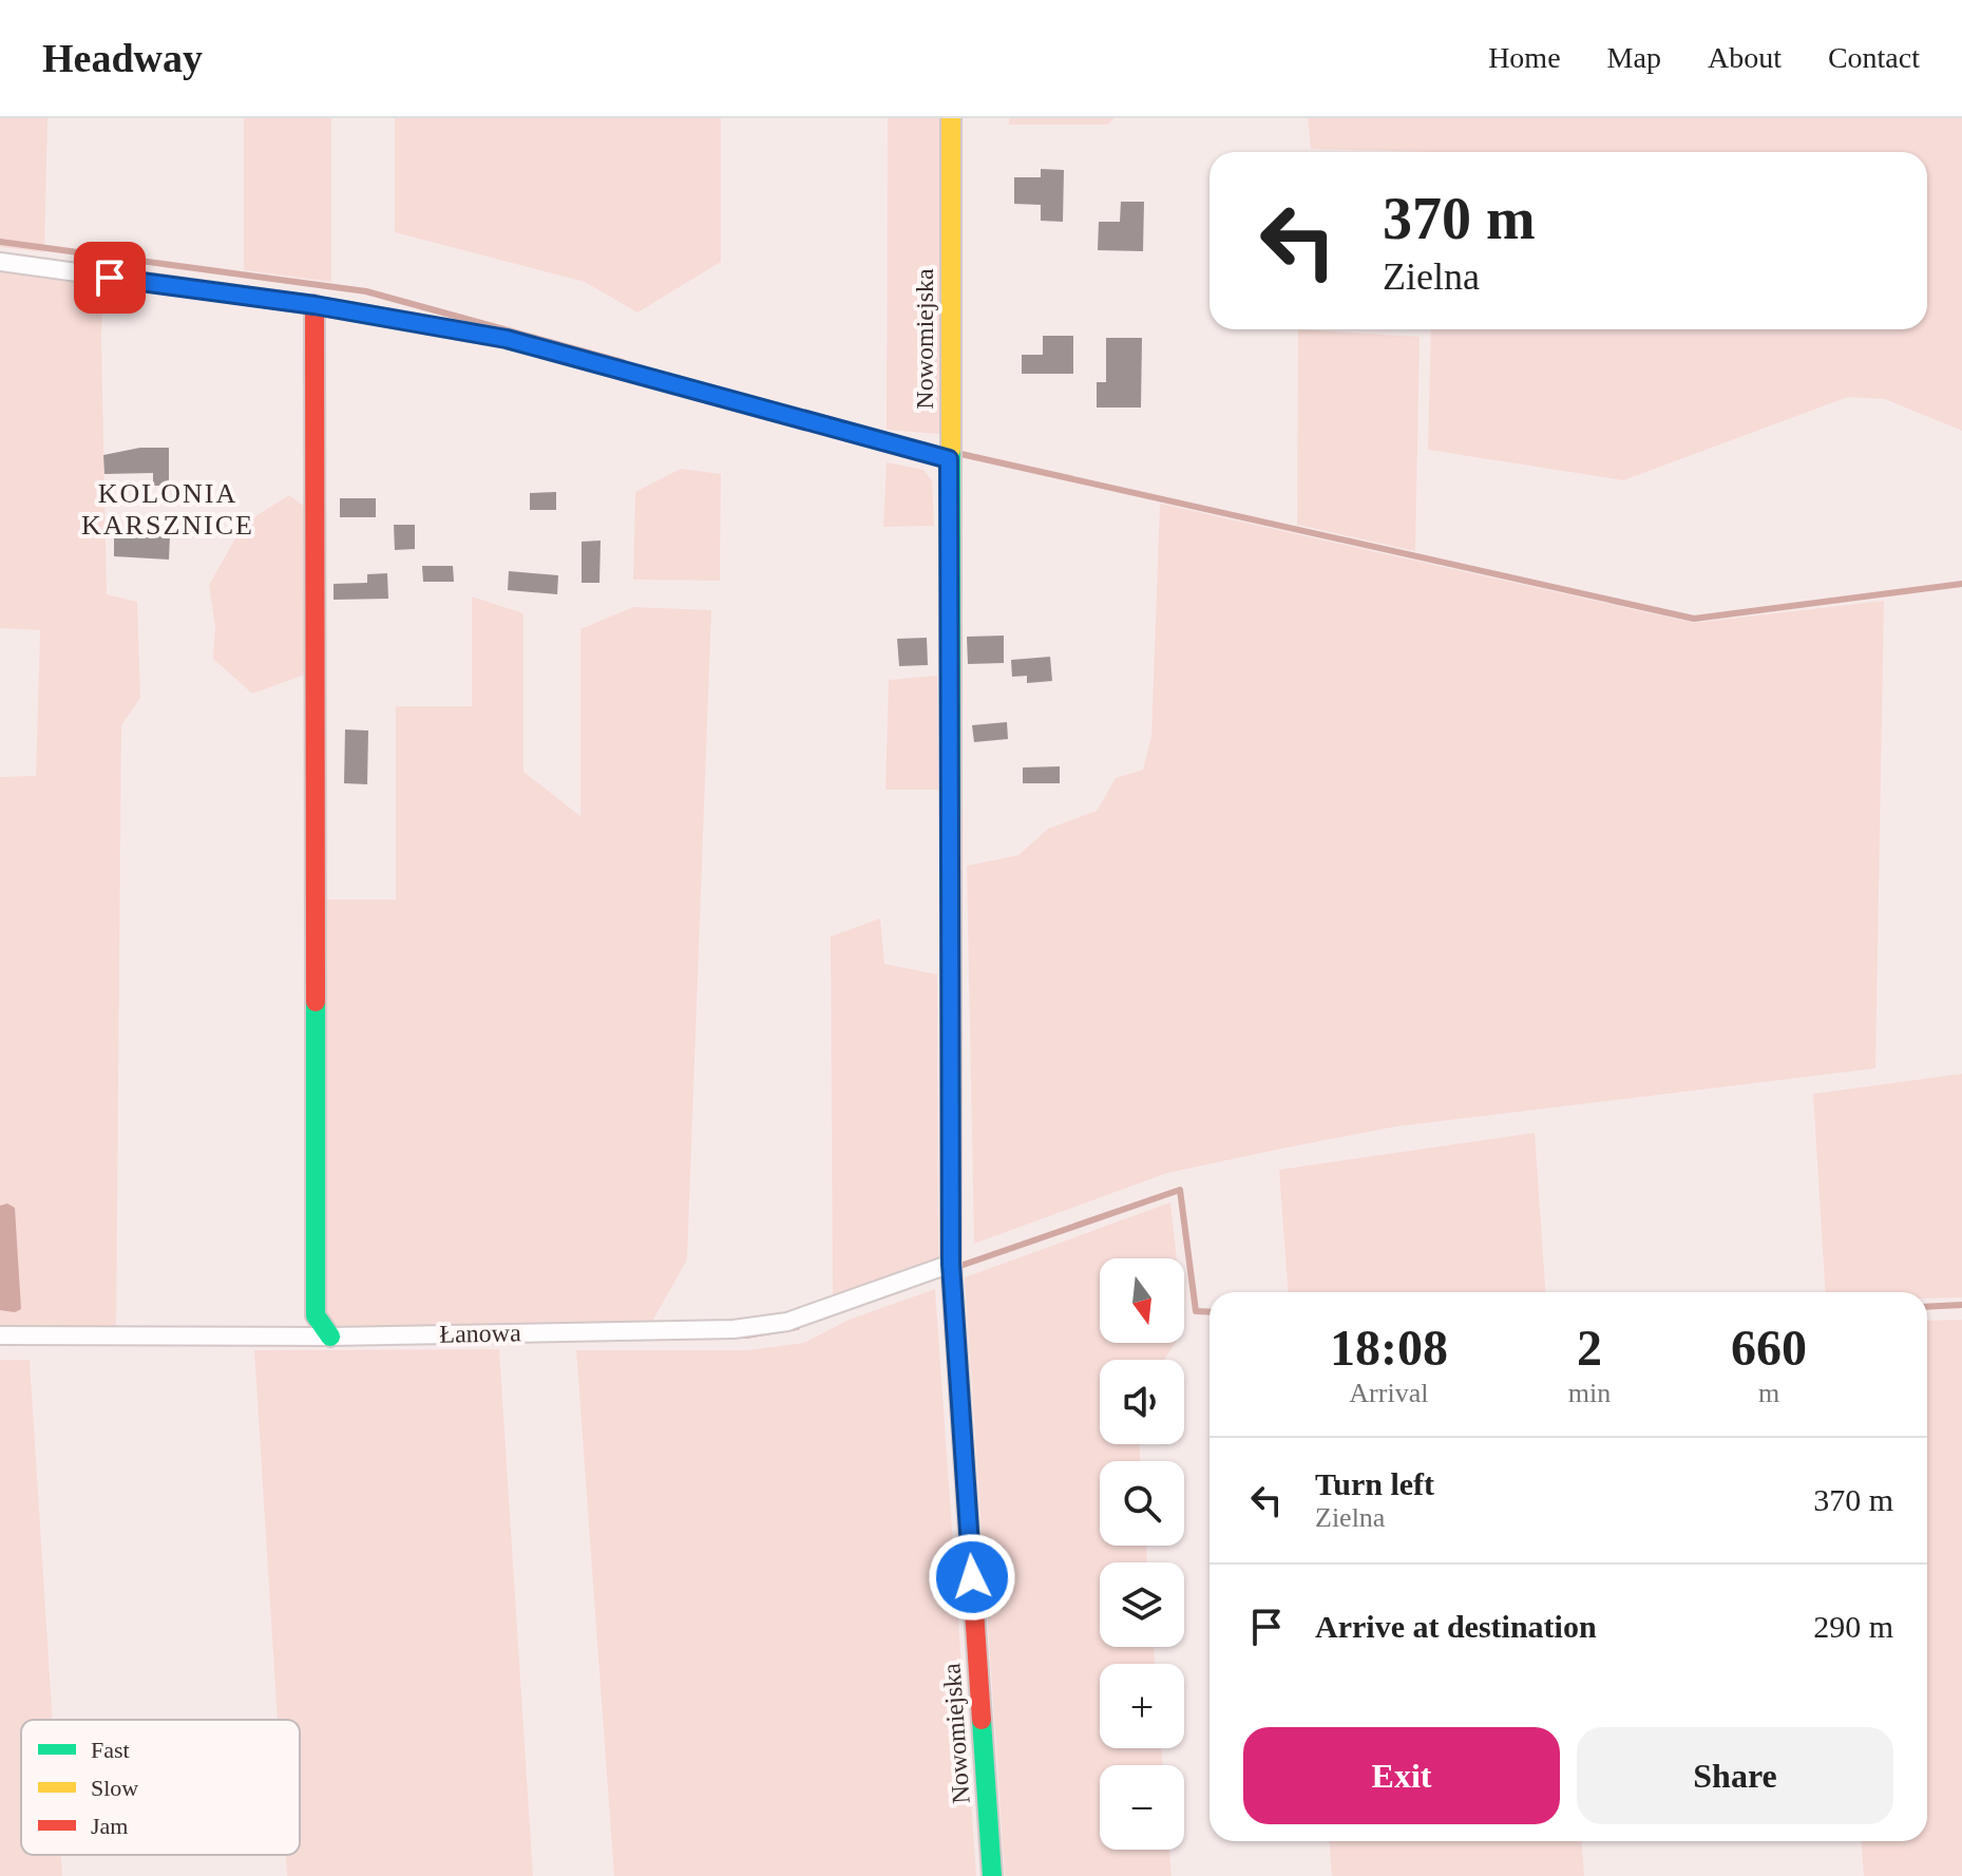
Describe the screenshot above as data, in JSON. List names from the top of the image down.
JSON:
{
  "streets": {
    "street": ["Nowomiejska", "Łanowa"]
  },
  "crossings": [
    ["Nowomiejska", "Łanowa"]
  ],
  "districts": ["KOLONIA KARSZNICE"],
  "legend": ["Fast", "Slow", "Jam"],
  "north": "bottom",
  "page": {
    "header": "Headway",
    "nav": [
      "Home",
      "Map",
      "About",
      "Contact"
    ],
    "turn": ["370 m", "Zielna"],
    "map_buttons": ["+", "−"],
    "eta": [
      "18:08",
      "Arrival",
      "2",
      "min",
      "660",
      "m"
    ],
    "list": [
      {
        "name": "Turn left",
        "note": "Zielna",
        "value": "370 m"
      },
      {
        "name": "Arrive at destination",
        "value": "290 m"
      }
    ],
    "buttons": ["Exit", "Share"]
  }
}
